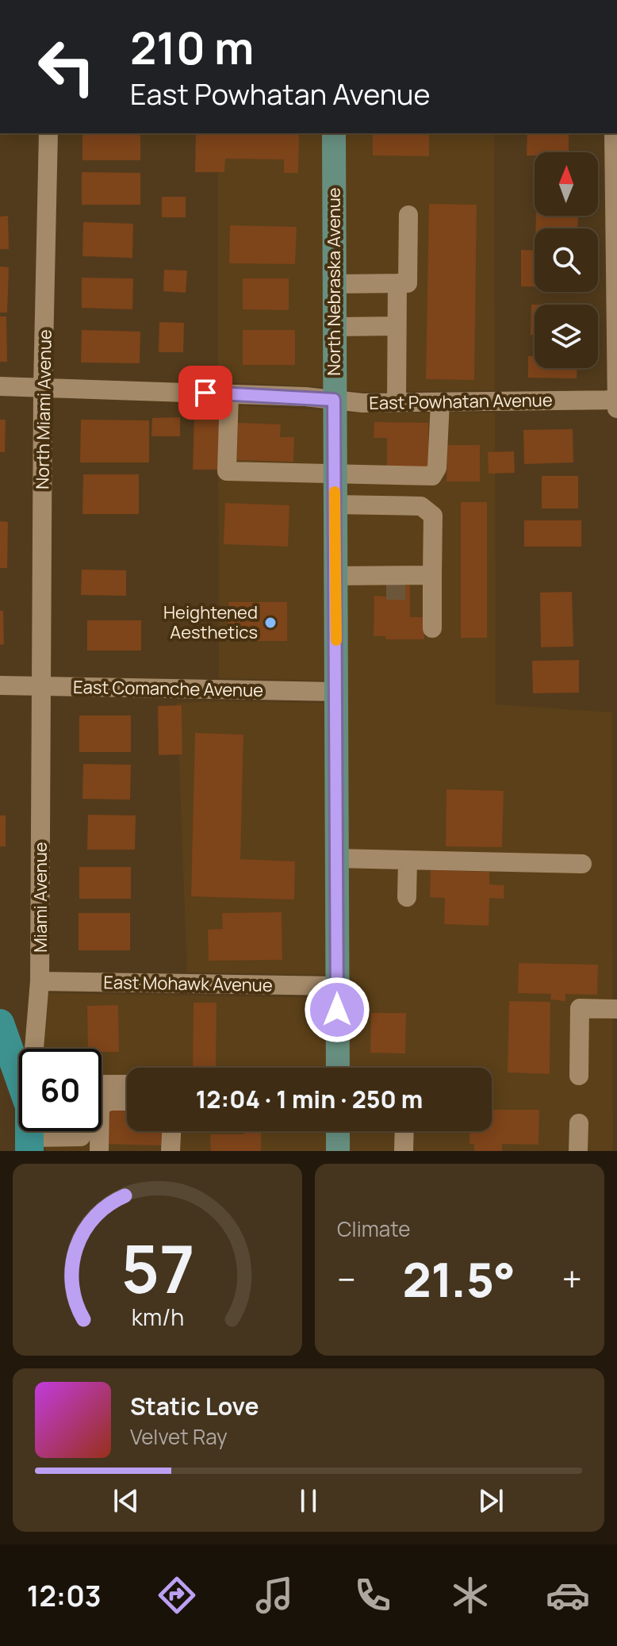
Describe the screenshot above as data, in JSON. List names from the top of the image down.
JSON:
{
  "streets": {
    "main road": ["North Nebraska Avenue"],
    "street": [
      "East Powhatan Avenue",
      "North Miami Avenue",
      "East Comanche Avenue",
      "Miami Avenue",
      "East Mohawk Avenue"
    ]
  },
  "crossings": [
    ["North Nebraska Avenue", "East Powhatan Avenue"],
    ["North Nebraska Avenue", "East Comanche Avenue"],
    ["North Nebraska Avenue", "East Mohawk Avenue"],
    ["East Powhatan Avenue", "North Miami Avenue"],
    ["North Miami Avenue", "East Comanche Avenue"],
    ["North Miami Avenue", "Miami Avenue"],
    ["East Comanche Avenue", "Miami Avenue"],
    ["Miami Avenue", "East Mohawk Avenue"]
  ],
  "places": ["Heightened Aesthetics"],
  "north": "top",
  "page": {
    "turn": ["210 m", "East Powhatan Avenue"],
    "limit": "60",
    "trip": "12:04 · 1 min · 250 m",
    "tile": "Climate",
    "heat": ["−", "21.5°", "+"],
    "song": ["Static Love", "Velvet Ray"],
    "tabs": "12:03",
    "gauge": ["57", "km/h"]
  }
}
